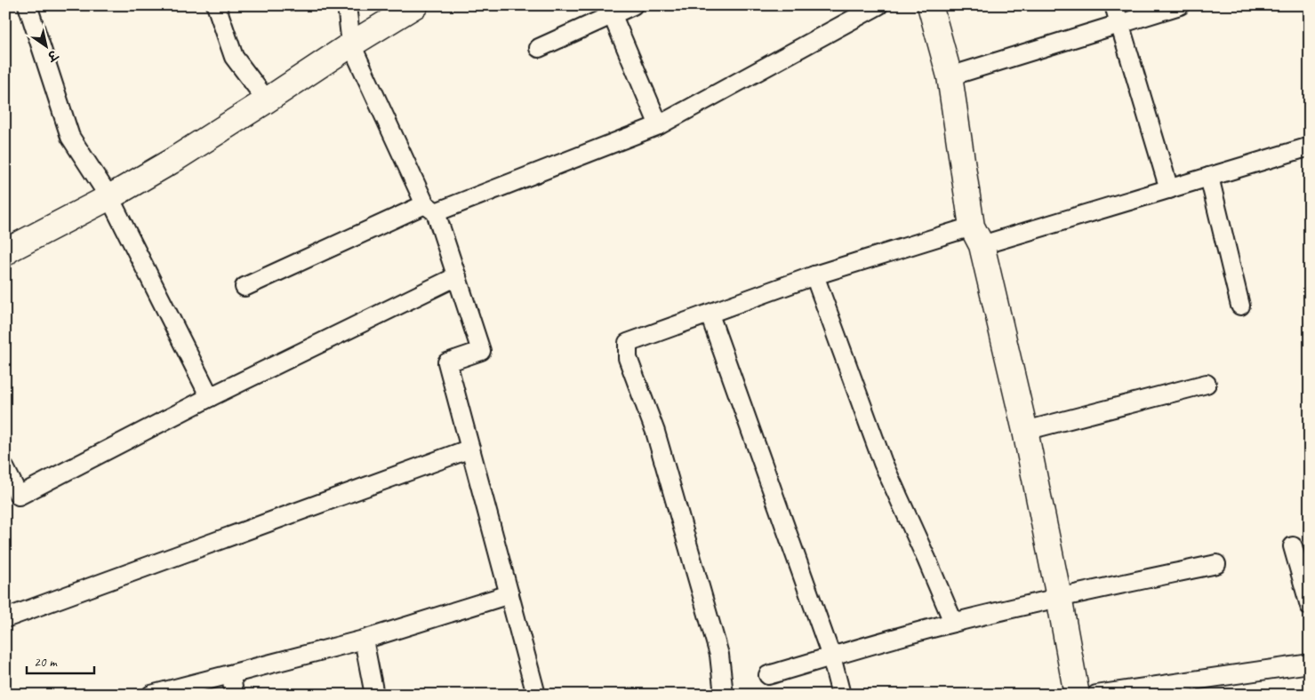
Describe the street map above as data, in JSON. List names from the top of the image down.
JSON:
{
  "scale_bar": "20 m",
  "north": "bottom right"
}
